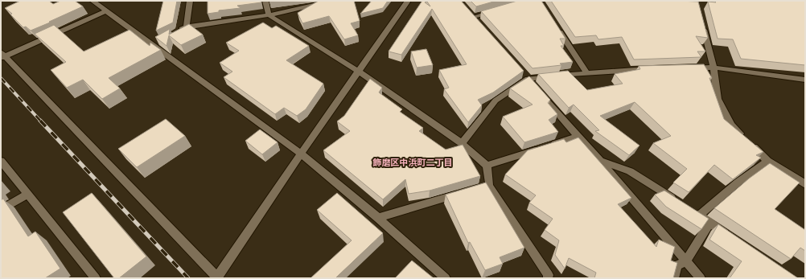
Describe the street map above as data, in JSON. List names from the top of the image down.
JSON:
{
  "districts": ["飾磨区中浜町二丁目"]
}
